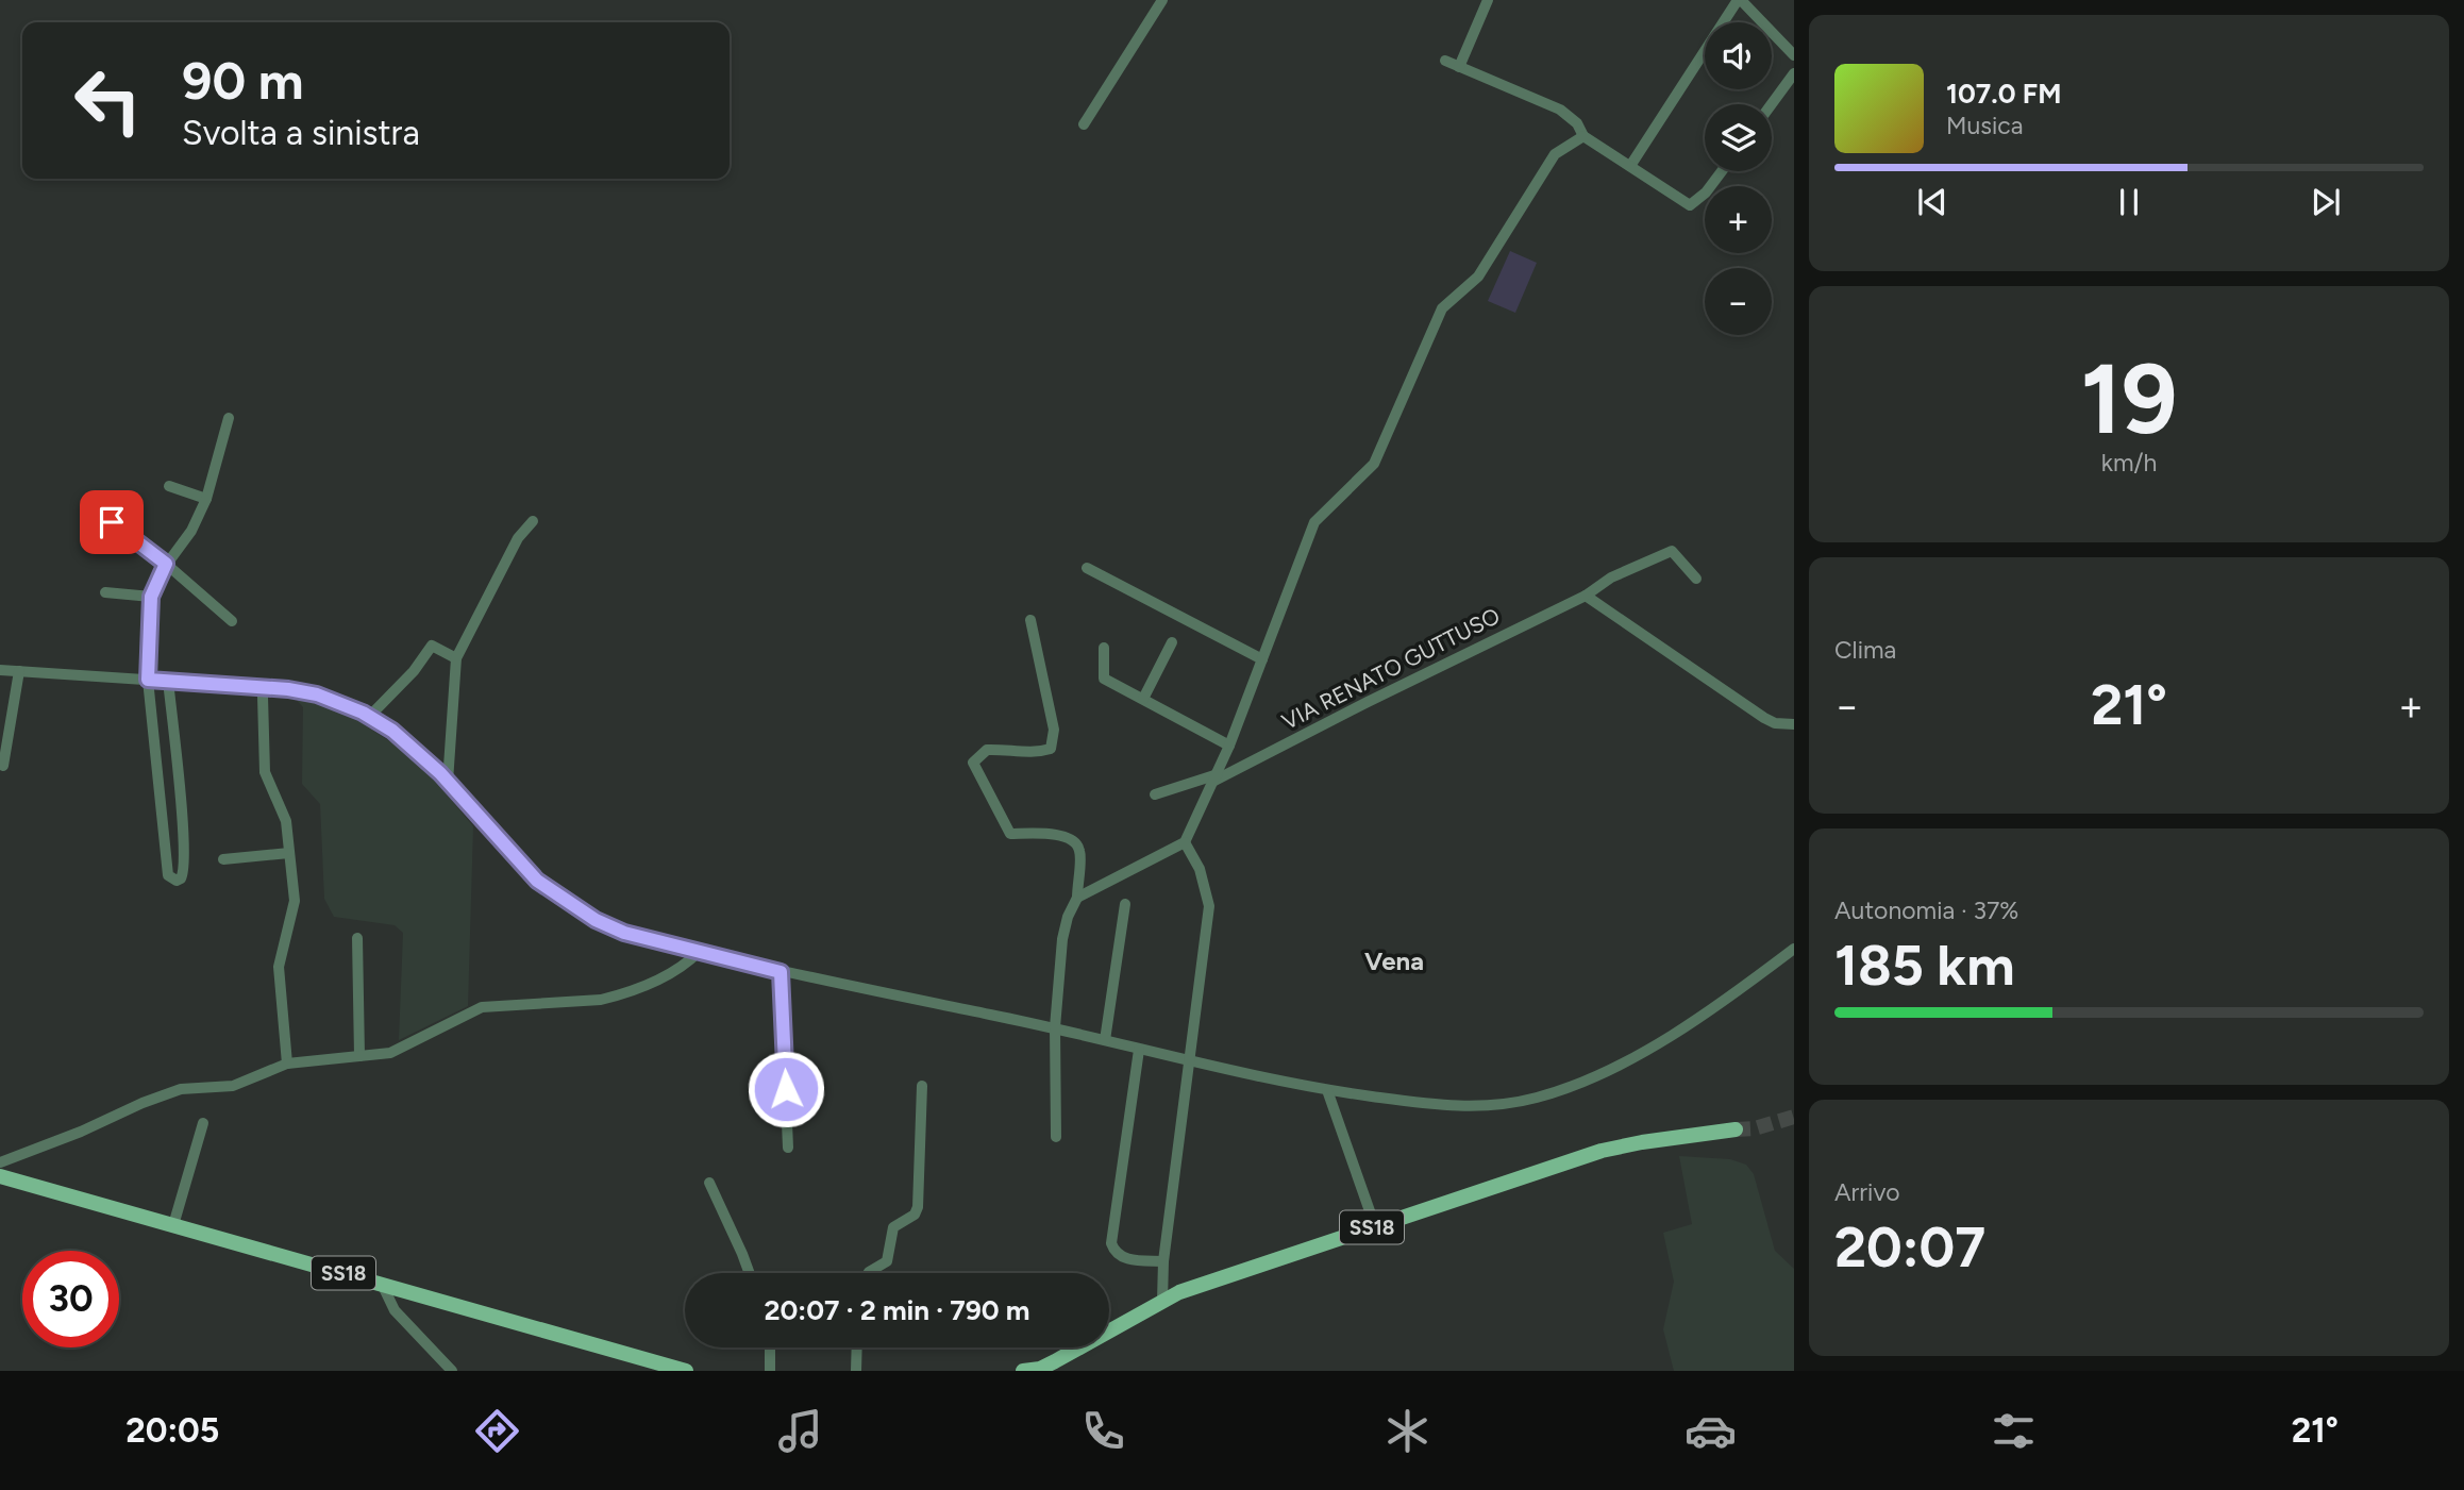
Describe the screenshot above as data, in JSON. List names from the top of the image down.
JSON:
{
  "streets": {
    "main road": ["SS18"],
    "street": ["VIA RENATO GUTTUSO"]
  },
  "districts": ["Vena"],
  "page": {
    "map_buttons": ["+", "−"],
    "turn": ["90 m", "Svolta a sinistra"],
    "song": ["107.0 FM", "Musica"],
    "tile": [
      ["19", "km/h"],
      "Clima",
      ["Autonomia · 37%", "185 km"],
      ["Arrivo", "20:07"]
    ],
    "heat": ["−", "21°", "+"],
    "limit": "30",
    "trip": "20:07 · 2 min · 790 m",
    "tabs": ["20:05", "21°"]
  }
}
